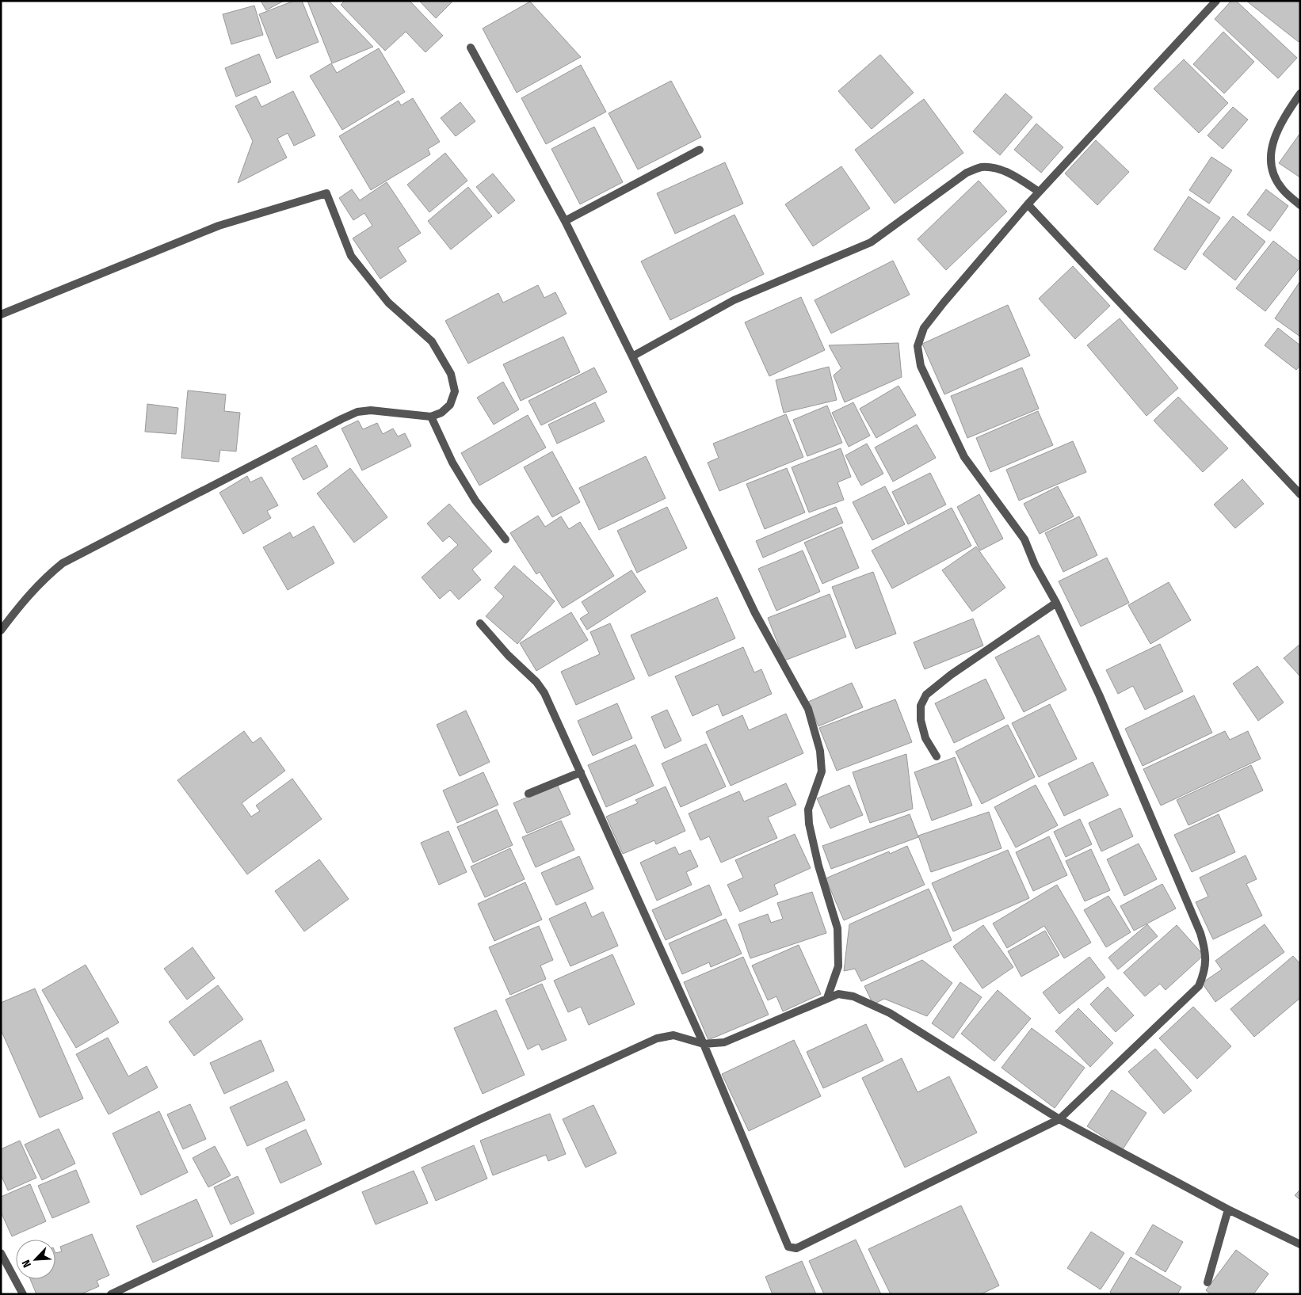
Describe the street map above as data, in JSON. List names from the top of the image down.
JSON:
{
  "north": "bottom left"
}
